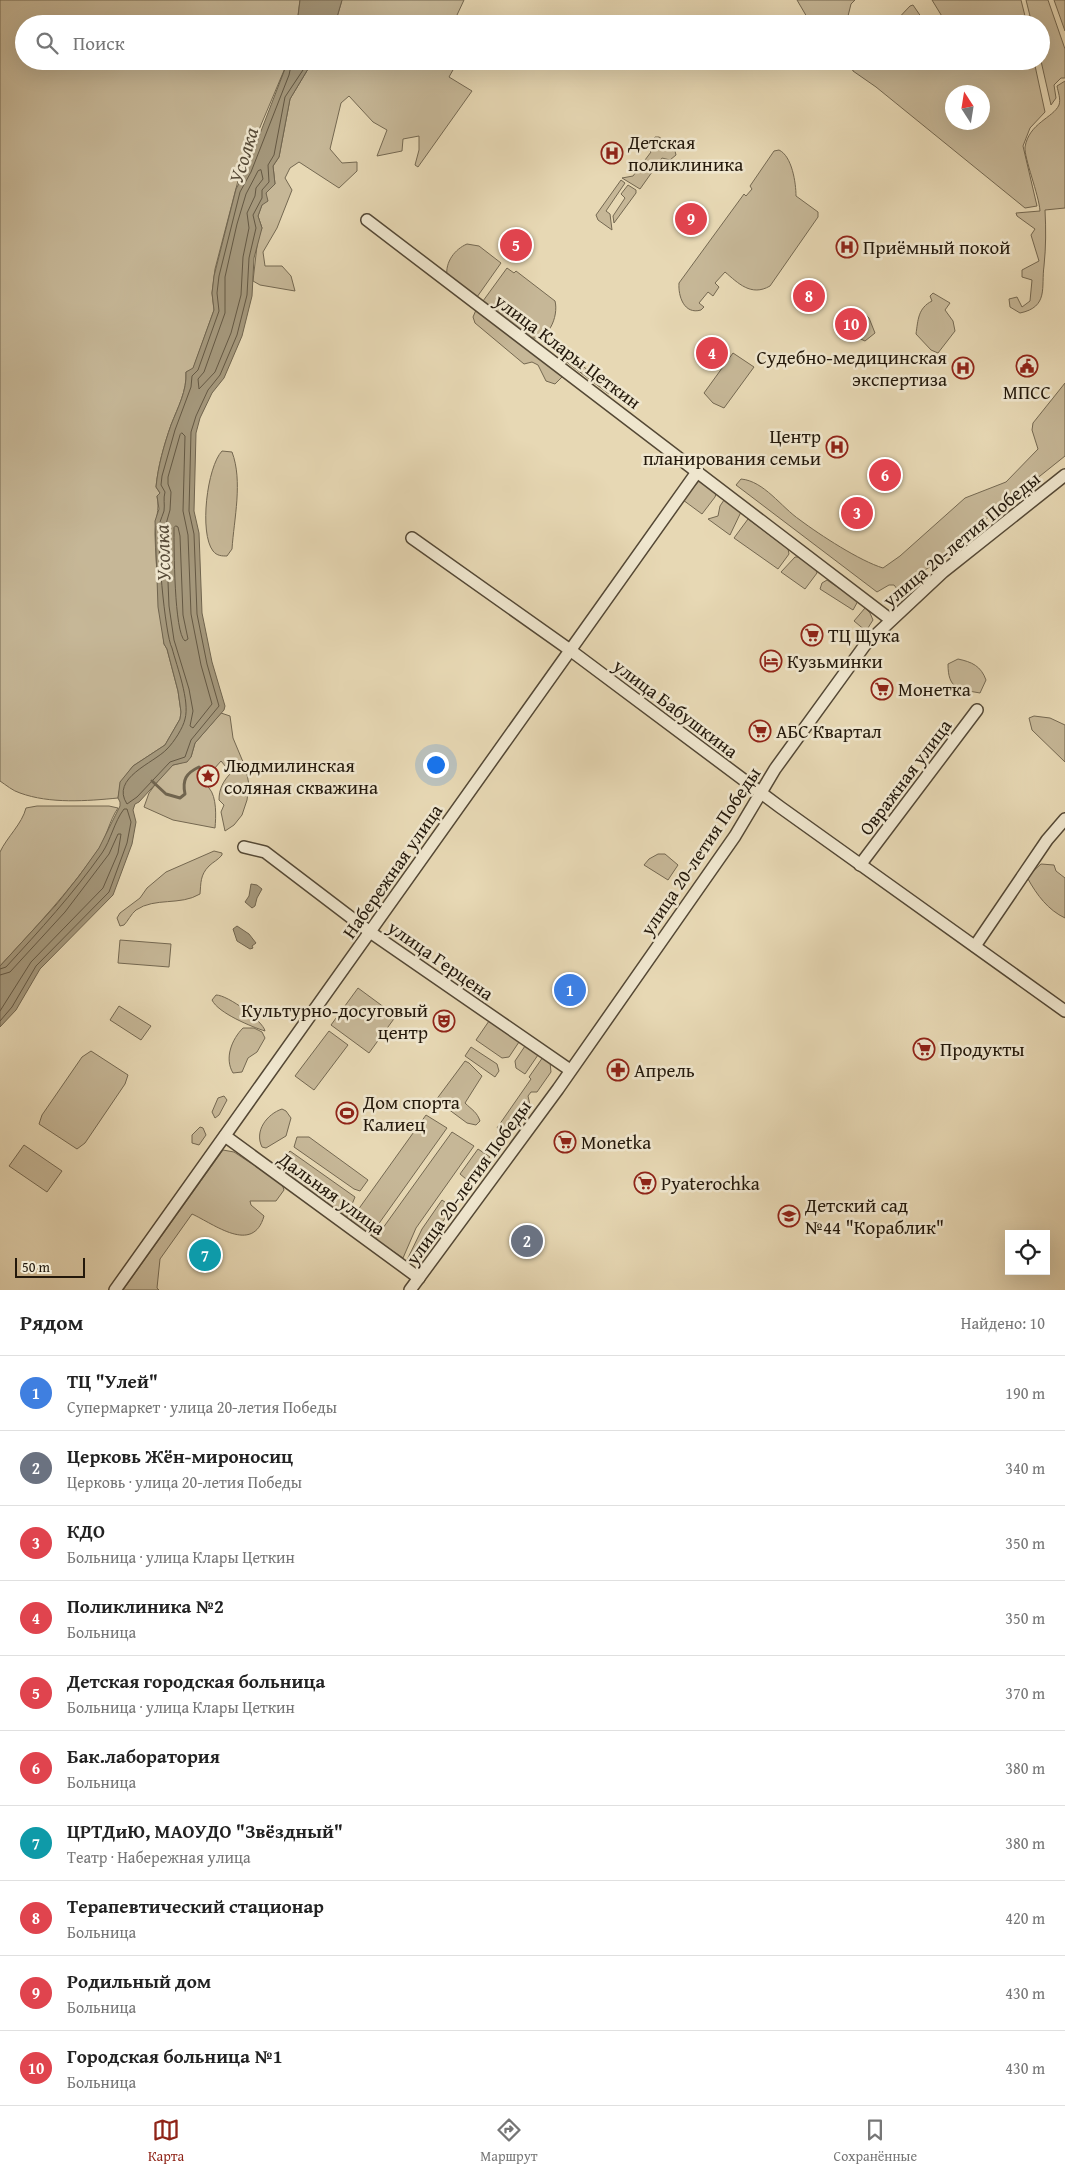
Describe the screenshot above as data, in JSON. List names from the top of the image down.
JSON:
{
  "streets": {
    "street": [
      "улица Клары Цеткин",
      "улица 20-летия Победы",
      "улица Бабушкина",
      "Овражная улица",
      "Набережная улица",
      "улица Герцена",
      "Дальняя улица"
    ]
  },
  "crossings": [
    ["улица Клары Цеткин", "улица 20-летия Победы"],
    ["улица Клары Цеткин", "Набережная улица"],
    ["улица 20-летия Победы", "улица Бабушкина"],
    ["улица 20-летия Победы", "улица Герцена"],
    ["улица 20-летия Победы", "Дальняя улица"],
    ["улица Бабушкина", "Овражная улица"],
    ["улица Бабушкина", "Набережная улица"],
    ["Набережная улица", "улица Герцена"],
    ["Набережная улица", "Дальняя улица"]
  ],
  "water": ["Усолка"],
  "places": {
    "hospital": [
      "Детская поликлиника",
      "Приёмный покой",
      "Судебно-медицинская экспертиза",
      "Центр планирования семьи"
    ],
    "public building": ["МПСС"],
    "supermarket": [
      "ТЦ Щука",
      "Монетка",
      "АБС Квартал",
      "Продукты",
      "Monetka",
      "Pyaterochka"
    ],
    "hotel": ["Кузьминки"],
    "place": ["Людмилинская соляная скважина"],
    "theatre": ["Культурно-досуговый центр"],
    "pharmacy": ["Апрель"],
    "sports": ["Дом спорта Калиец"],
    "school or university": ["Детский сад №44 \"Кораблик\""]
  },
  "scale_bar": "50 m",
  "north": "top",
  "page": {
    "search": "Поиск",
    "pins": [
      "9",
      "5",
      "8",
      "10",
      "4",
      "6",
      "3",
      "1",
      "2",
      "7"
    ],
    "scale": "50 m",
    "heading": ["Рядом", "Найдено: 10"],
    "list": [
      {
        "mark": "1",
        "name": "ТЦ \"Улей\"",
        "note": "Супермаркет · улица 20-летия Победы",
        "value": "190 m"
      },
      {
        "mark": "2",
        "name": "Церковь Жён-мироносиц",
        "note": "Церковь · улица 20-летия Победы",
        "value": "340 m"
      },
      {
        "mark": "3",
        "name": "КДО",
        "note": "Больница · улица Клары Цеткин",
        "value": "350 m"
      },
      {
        "mark": "4",
        "name": "Поликлиника №2",
        "note": "Больница",
        "value": "350 m"
      },
      {
        "mark": "5",
        "name": "Детская городская больница",
        "note": "Больница · улица Клары Цеткин",
        "value": "370 m"
      },
      {
        "mark": "6",
        "name": "Бак.лаборатория",
        "note": "Больница",
        "value": "380 m"
      },
      {
        "mark": "7",
        "name": "ЦРТДиЮ, МАОУДО \"Звёздный\"",
        "note": "Театр · Набережная улица",
        "value": "380 m"
      },
      {
        "mark": "8",
        "name": "Терапевтический стационар",
        "note": "Больница",
        "value": "420 m"
      },
      {
        "mark": "9",
        "name": "Родильный дом",
        "note": "Больница",
        "value": "430 m"
      },
      {
        "mark": "10",
        "name": "Городская больница №1",
        "note": "Больница",
        "value": "430 m"
      }
    ],
    "nav": ["Карта", "Маршрут", "Сохранённые"]
  }
}
